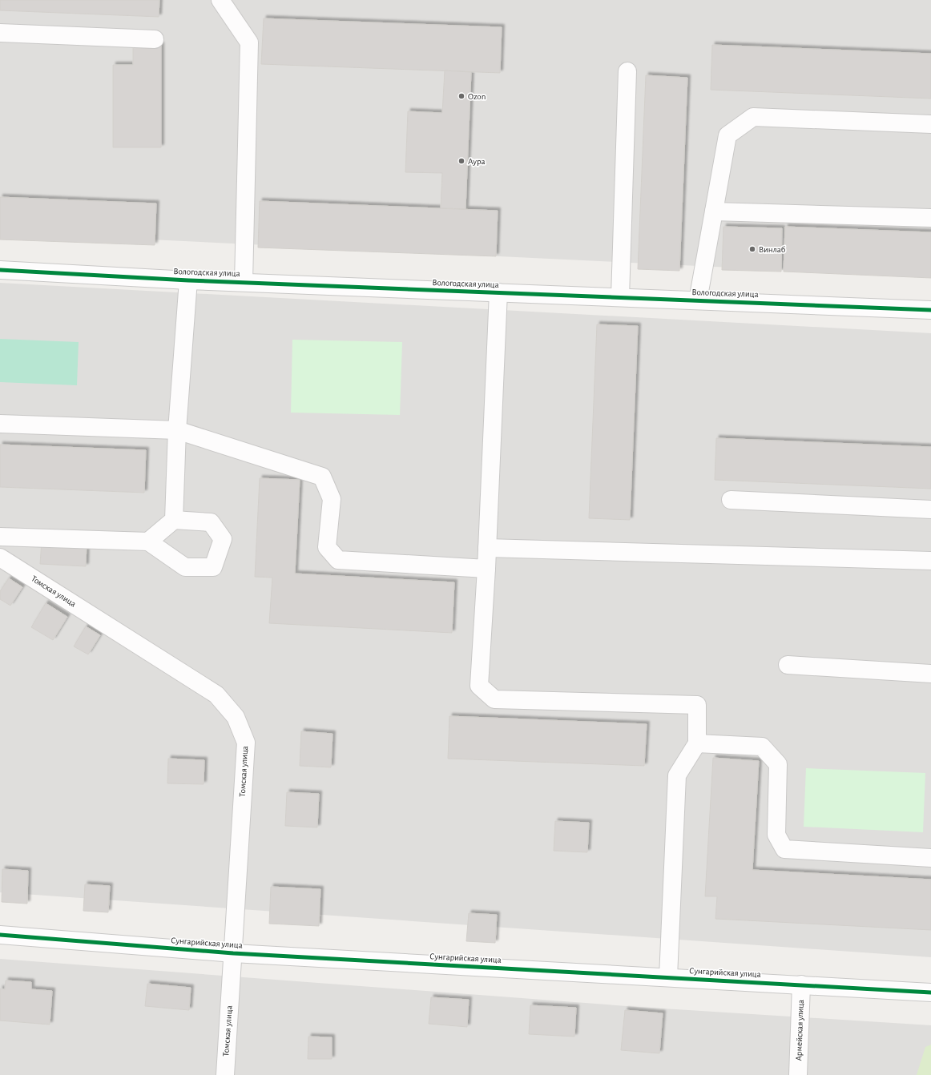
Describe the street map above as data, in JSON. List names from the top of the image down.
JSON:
{
  "streets": {
    "street": [
      "Вологодская улица",
      "Томская улица",
      "Сунгарийская улица",
      "Армейская улица"
    ]
  },
  "crossings": [
    ["Томская улица", "Сунгарийская улица"],
    ["Сунгарийская улица", "Армейская улица"]
  ],
  "places": ["Ozon", "Аура", "Винлаб"]
}
